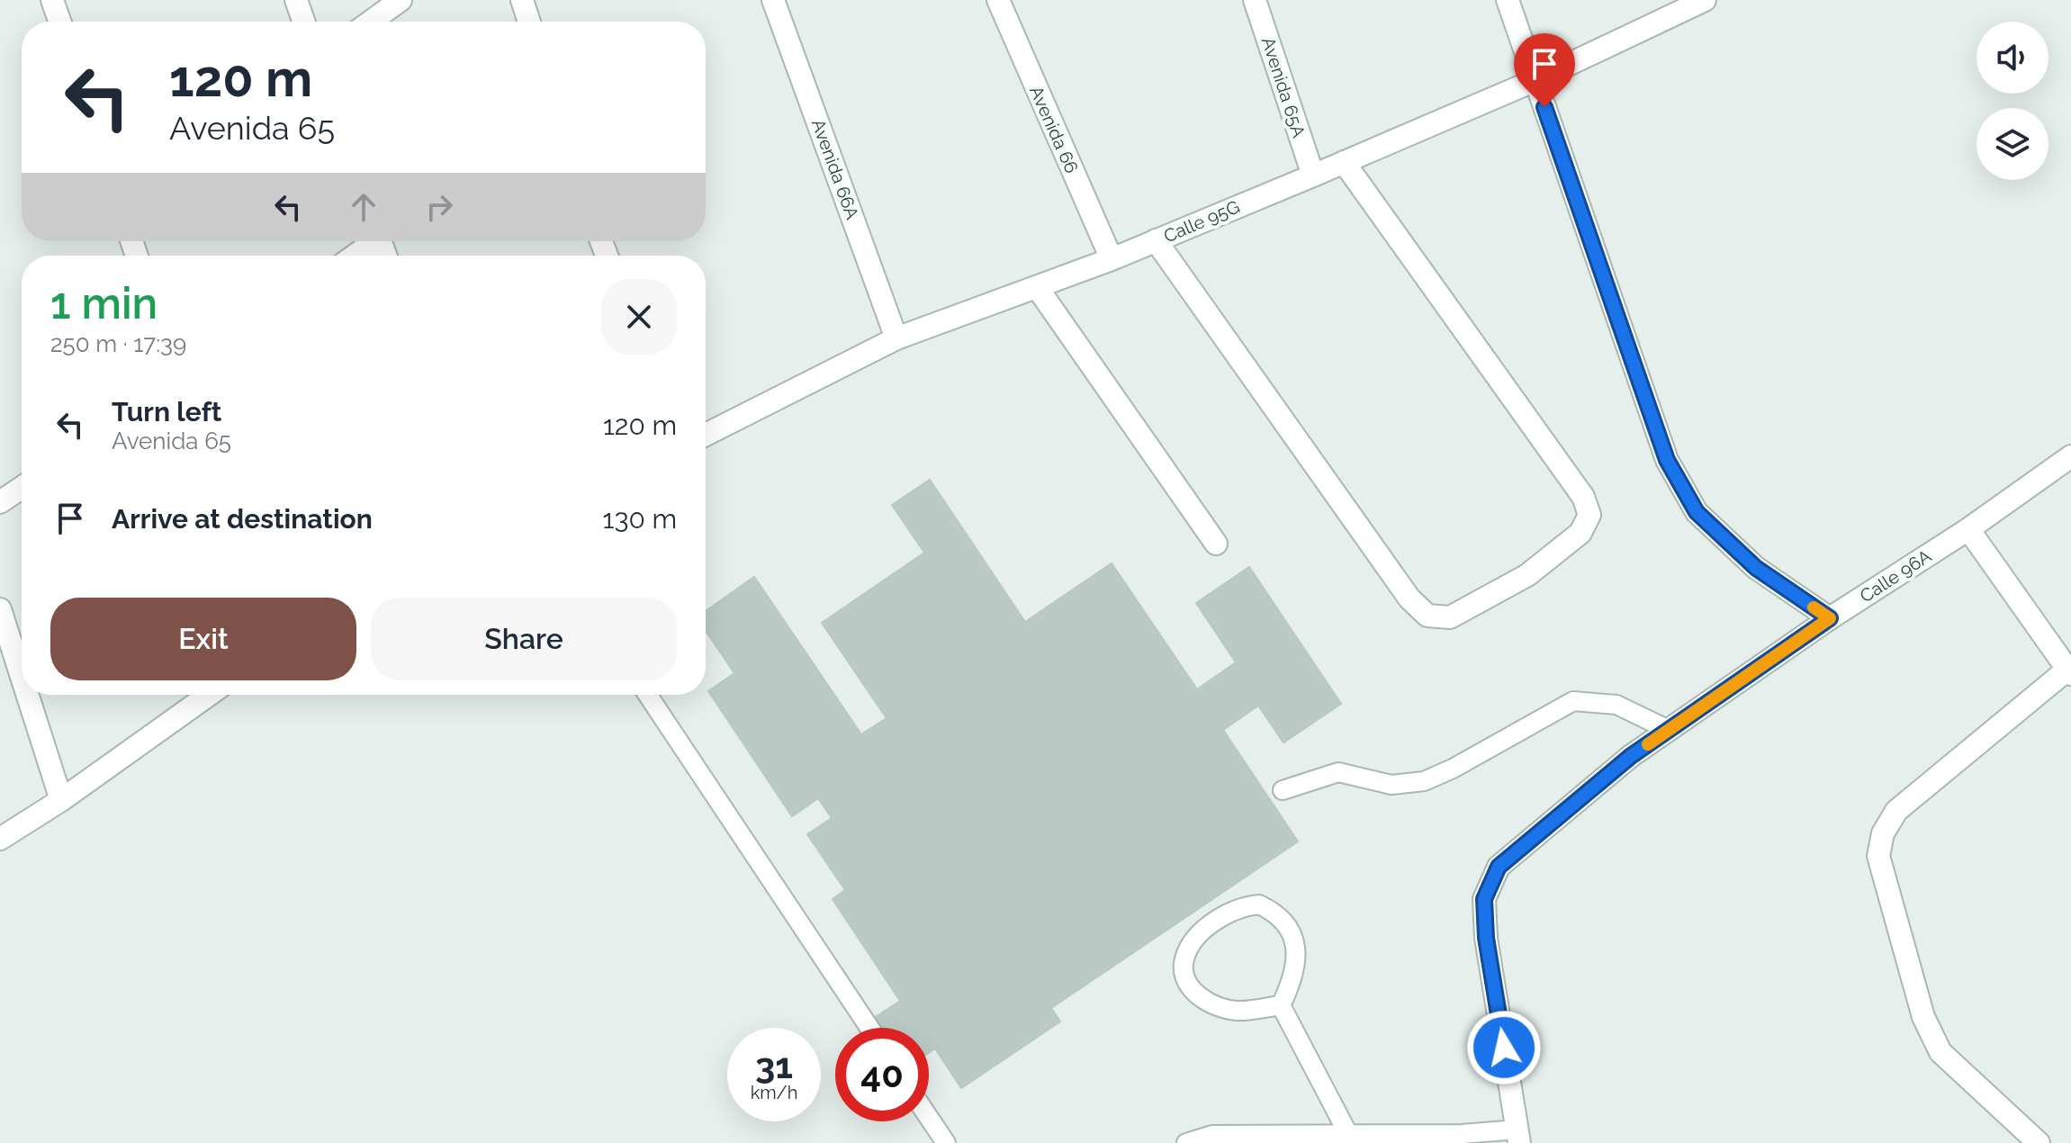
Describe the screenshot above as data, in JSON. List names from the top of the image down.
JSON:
{
  "streets": {
    "street": [
      "Avenida 65A",
      "Avenida 66",
      "Avenida 66A",
      "Calle 95G",
      "Calle 96A"
    ]
  },
  "crossings": [
    ["Avenida 65A", "Calle 95G"],
    ["Avenida 66", "Calle 95G"],
    ["Avenida 66A", "Calle 95G"]
  ],
  "page": {
    "turn": ["120 m", "Avenida 65"],
    "heading": ["1 min", "250 m · 17:39"],
    "list": [
      {
        "name": "Turn left",
        "note": "Avenida 65",
        "value": "120 m"
      },
      {
        "name": "Arrive at destination",
        "value": "130 m"
      }
    ],
    "buttons": ["Exit", "Share"],
    "speed": "31 km/h",
    "limit": "40"
  }
}
